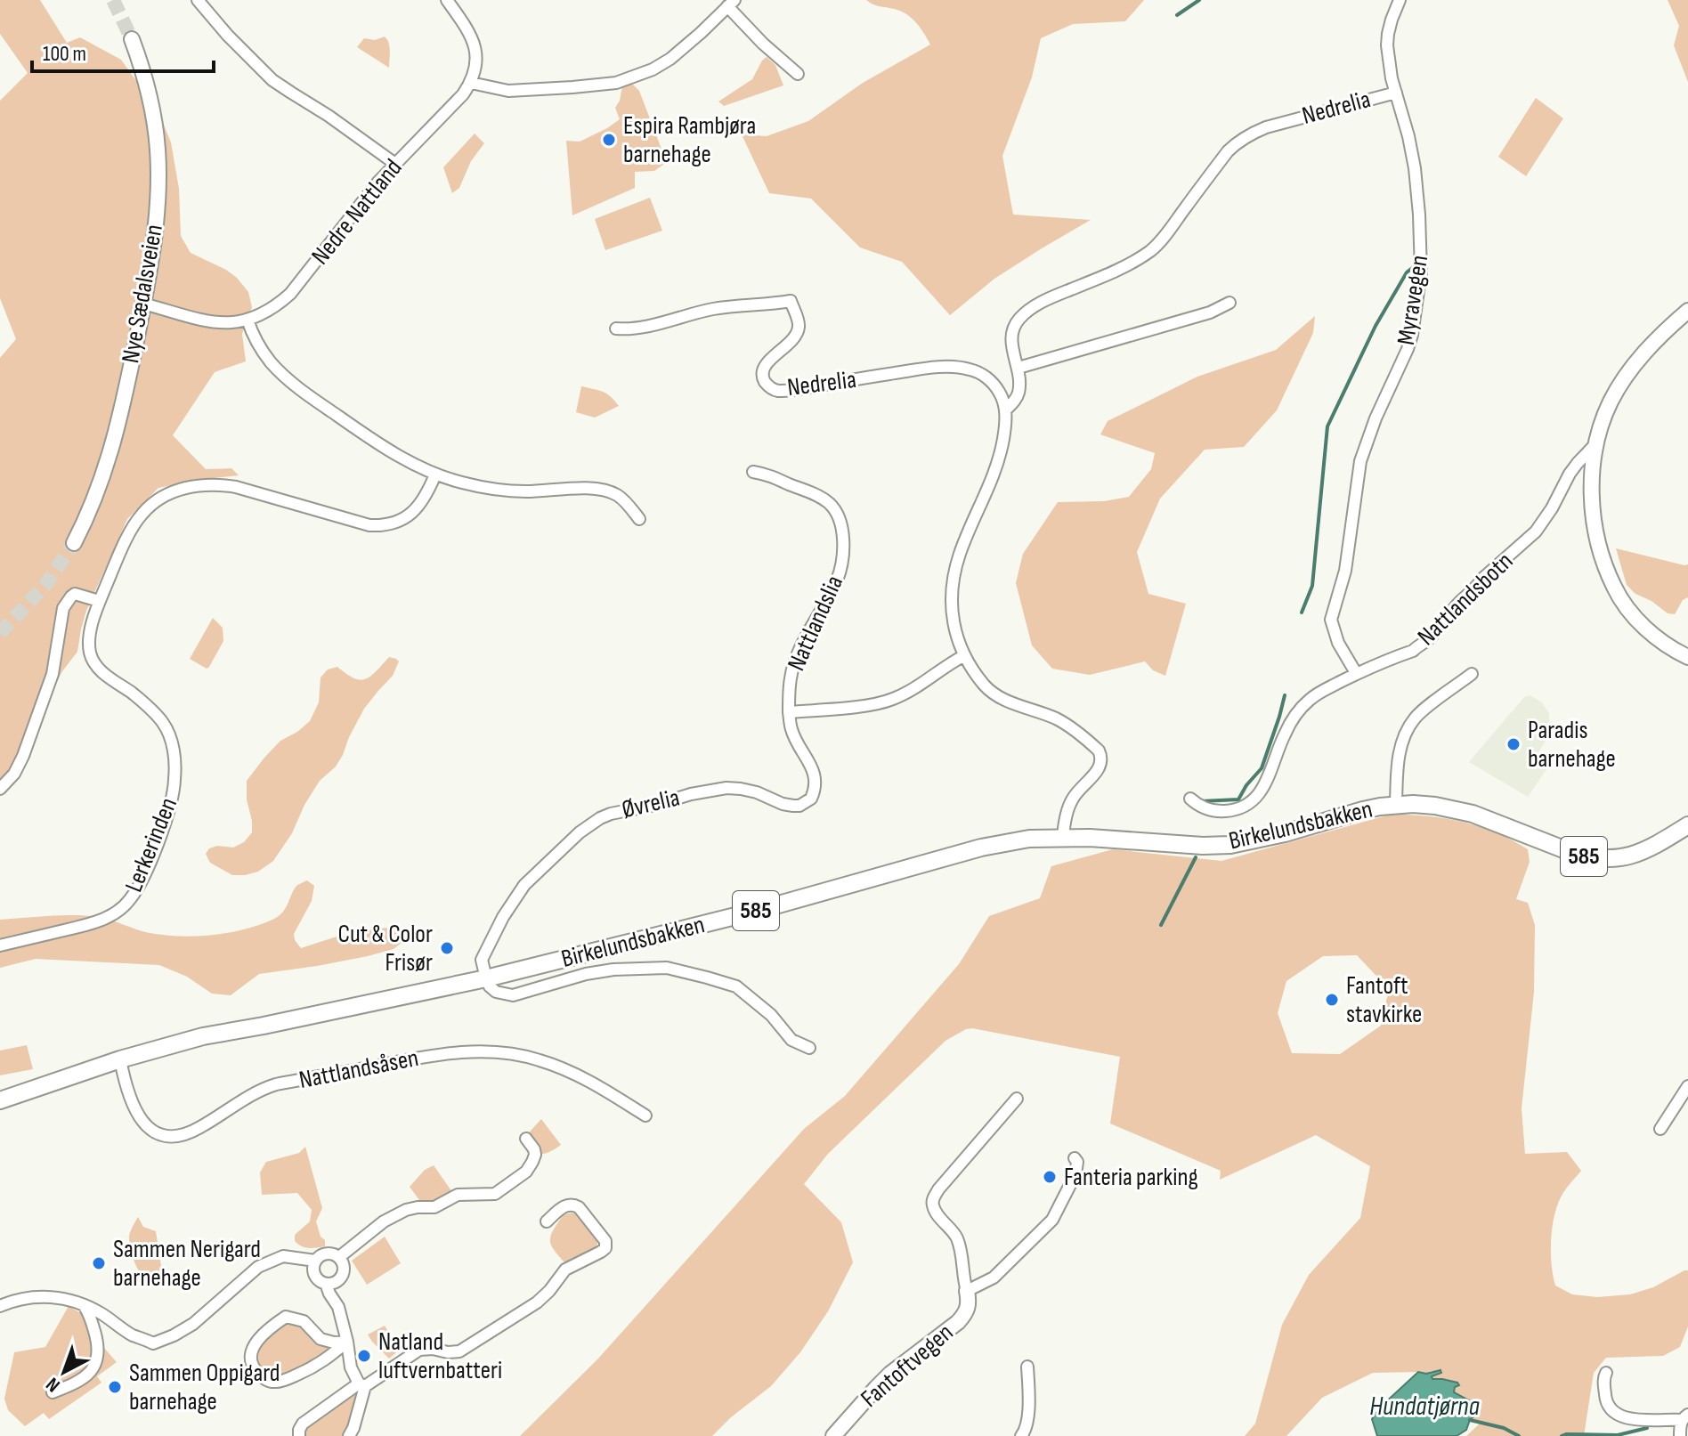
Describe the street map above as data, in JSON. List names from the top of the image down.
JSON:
{
  "streets": {
    "main road": ["Birkelundsbakken", "585"],
    "street": [
      "Nedrelia",
      "Nedre Nattland",
      "Nye Sædalsveien",
      "Myravegen",
      "Nattlandsbotn",
      "Nattlandslia",
      "Øvrelia",
      "Lerkerinden",
      "Nattlandsåsen",
      "Fantoftvegen"
    ]
  },
  "crossings": [
    ["Nedrelia", "Myravegen"],
    ["Nedrelia", "Nattlandslia"],
    ["Nedre Nattland", "Nye Sædalsveien"],
    ["Myravegen", "Nattlandsbotn"],
    ["Nattlandslia", "Øvrelia"],
    ["Øvrelia", "Birkelundsbakken"],
    ["Birkelundsbakken", "Nattlandsåsen"]
  ],
  "water": ["Hundatjørna"],
  "places": [
    "Espira Rambjøra barnehage",
    "Paradis barnehage",
    "Cut & Color Frisør",
    "Fantoft stavkirke",
    "Fanteria parking",
    "Sammen Nerigard barnehage",
    "Natland luftvernbatteri",
    "Sammen Oppigard barnehage"
  ],
  "scale_bar": "100 m",
  "north": "bottom left"
}
